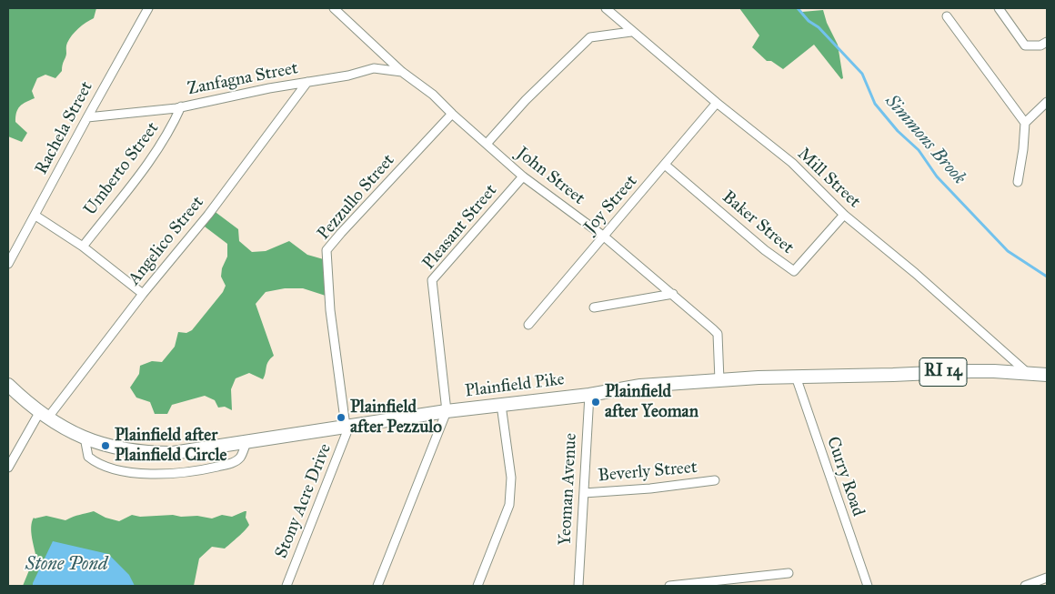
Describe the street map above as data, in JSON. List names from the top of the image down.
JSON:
{
  "streets": {
    "main road": ["RI 14", "Plainfield Pike"],
    "street": [
      "Zanfagna Street",
      "Rachela Street",
      "Umberto Street",
      "John Street",
      "Mill Street",
      "Pezzullo Street",
      "Joy Street",
      "Baker Street",
      "Pleasant Street",
      "Angelico Street",
      "Beverly Street",
      "Curry Road",
      "Yeoman Avenue",
      "Stony Acre Drive"
    ]
  },
  "crossings": [
    ["Zanfagna Street", "Rachela Street"],
    ["Zanfagna Street", "Umberto Street"],
    ["Zanfagna Street", "John Street"],
    ["Zanfagna Street", "Angelico Street"],
    ["John Street", "Pezzullo Street"],
    ["John Street", "Joy Street"],
    ["John Street", "Pleasant Street"],
    ["John Street", "Plainfield Pike"],
    ["Mill Street", "Joy Street"],
    ["Mill Street", "Baker Street"],
    ["Mill Street", "Plainfield Pike"],
    ["Pezzullo Street", "Plainfield Pike"],
    ["Pezzullo Street", "Stony Acre Drive"],
    ["Joy Street", "Baker Street"],
    ["Pleasant Street", "Plainfield Pike"],
    ["Angelico Street", "Plainfield Pike"],
    ["Plainfield Pike", "Curry Road"],
    ["Plainfield Pike", "Yeoman Avenue"],
    ["Plainfield Pike", "Stony Acre Drive"],
    ["Beverly Street", "Yeoman Avenue"]
  ],
  "water": ["Simmons Brook", "Stone Pond"],
  "places": ["Plainfield after Yeoman", "Plainfield after Pezzulo", "Plainfield after Plainfield Circle"]
}
